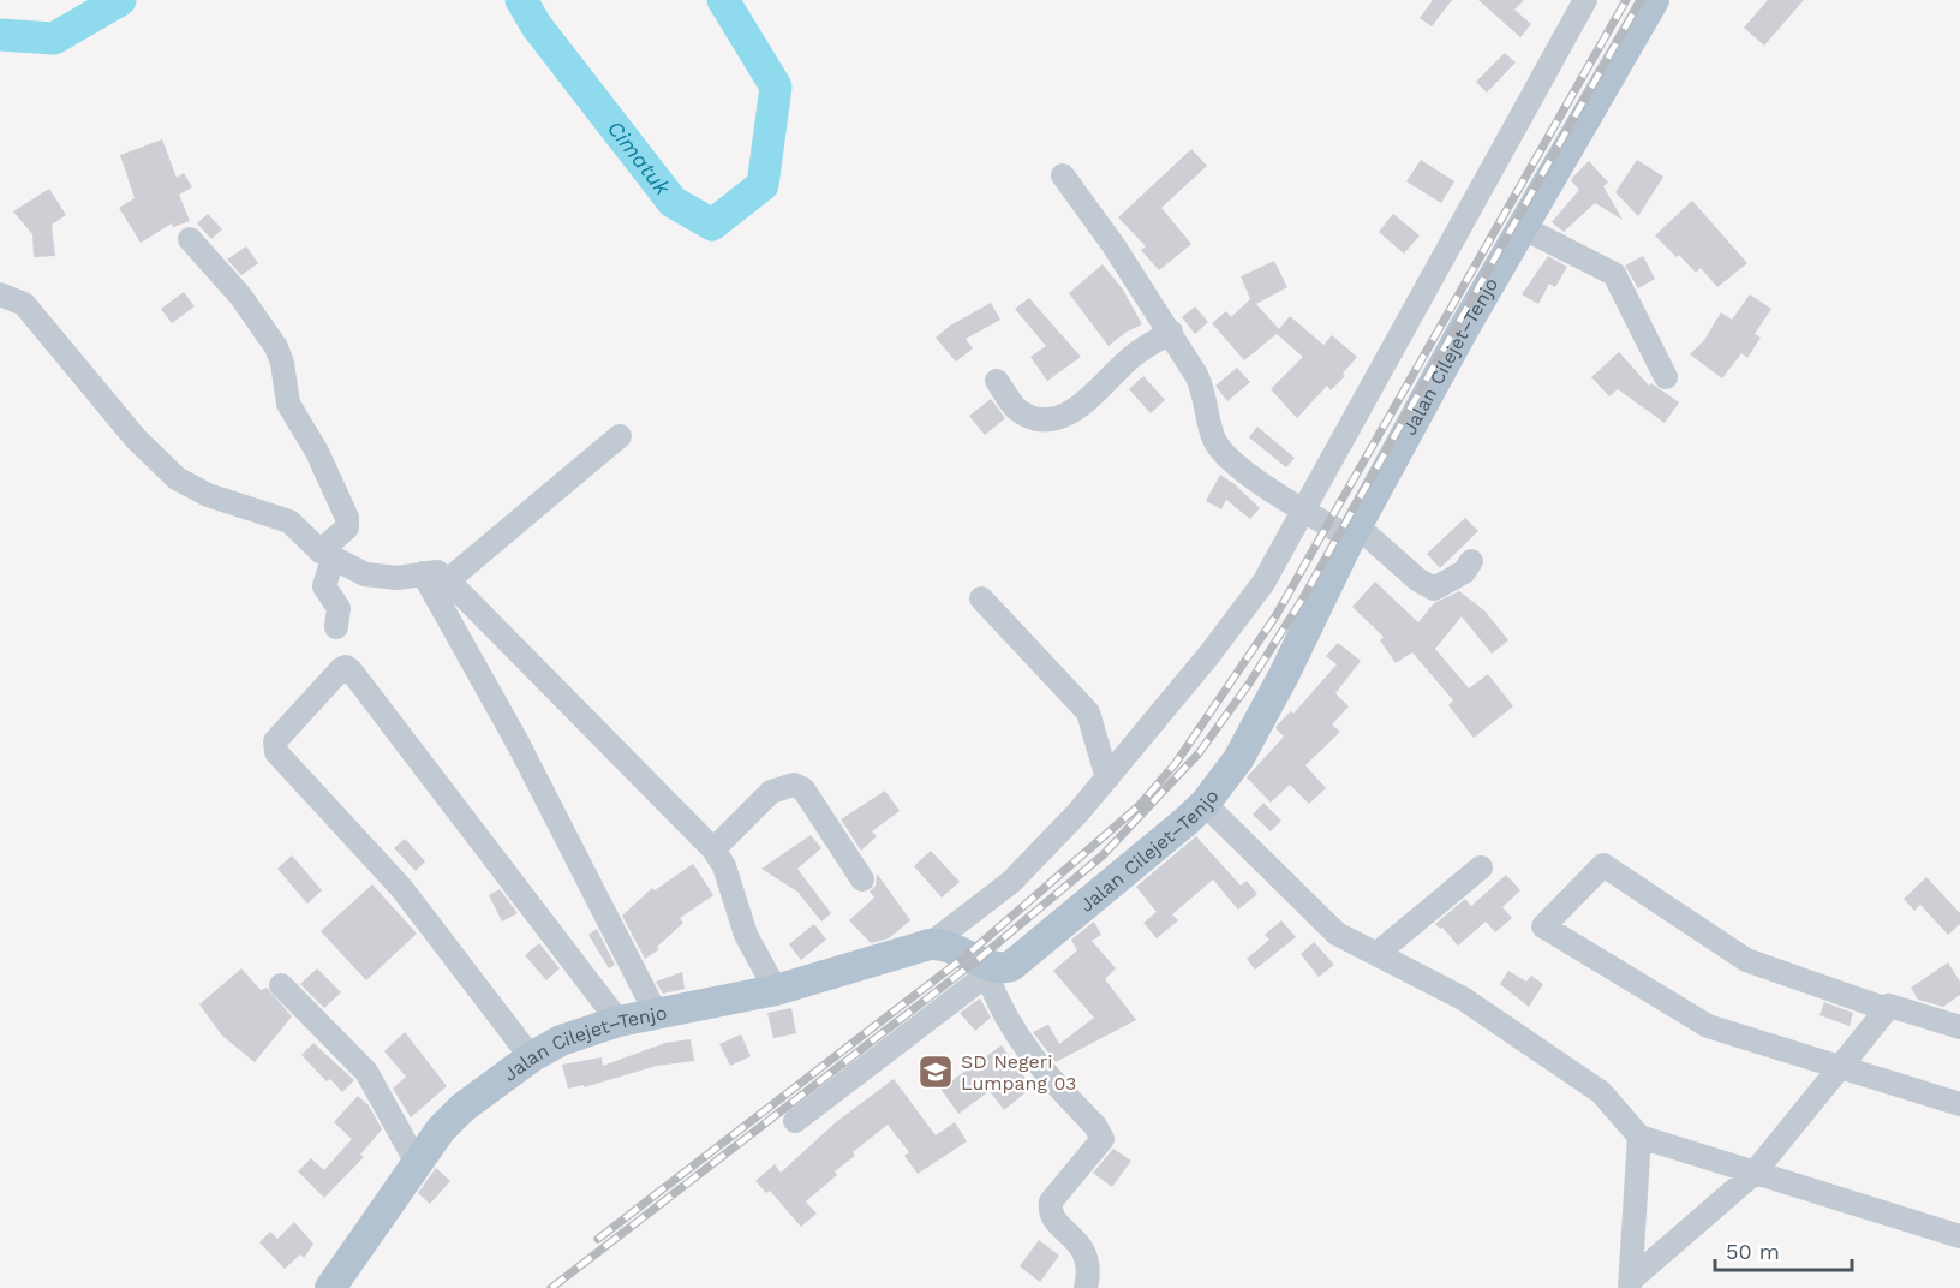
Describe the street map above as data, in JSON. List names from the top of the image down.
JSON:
{
  "streets": {
    "main road": ["Jalan Cilejet–Tenjo"]
  },
  "water": ["Cimatuk"],
  "places": {
    "school or university": ["SD Negeri Lumpang 03"]
  },
  "scale_bar": "50 m"
}
